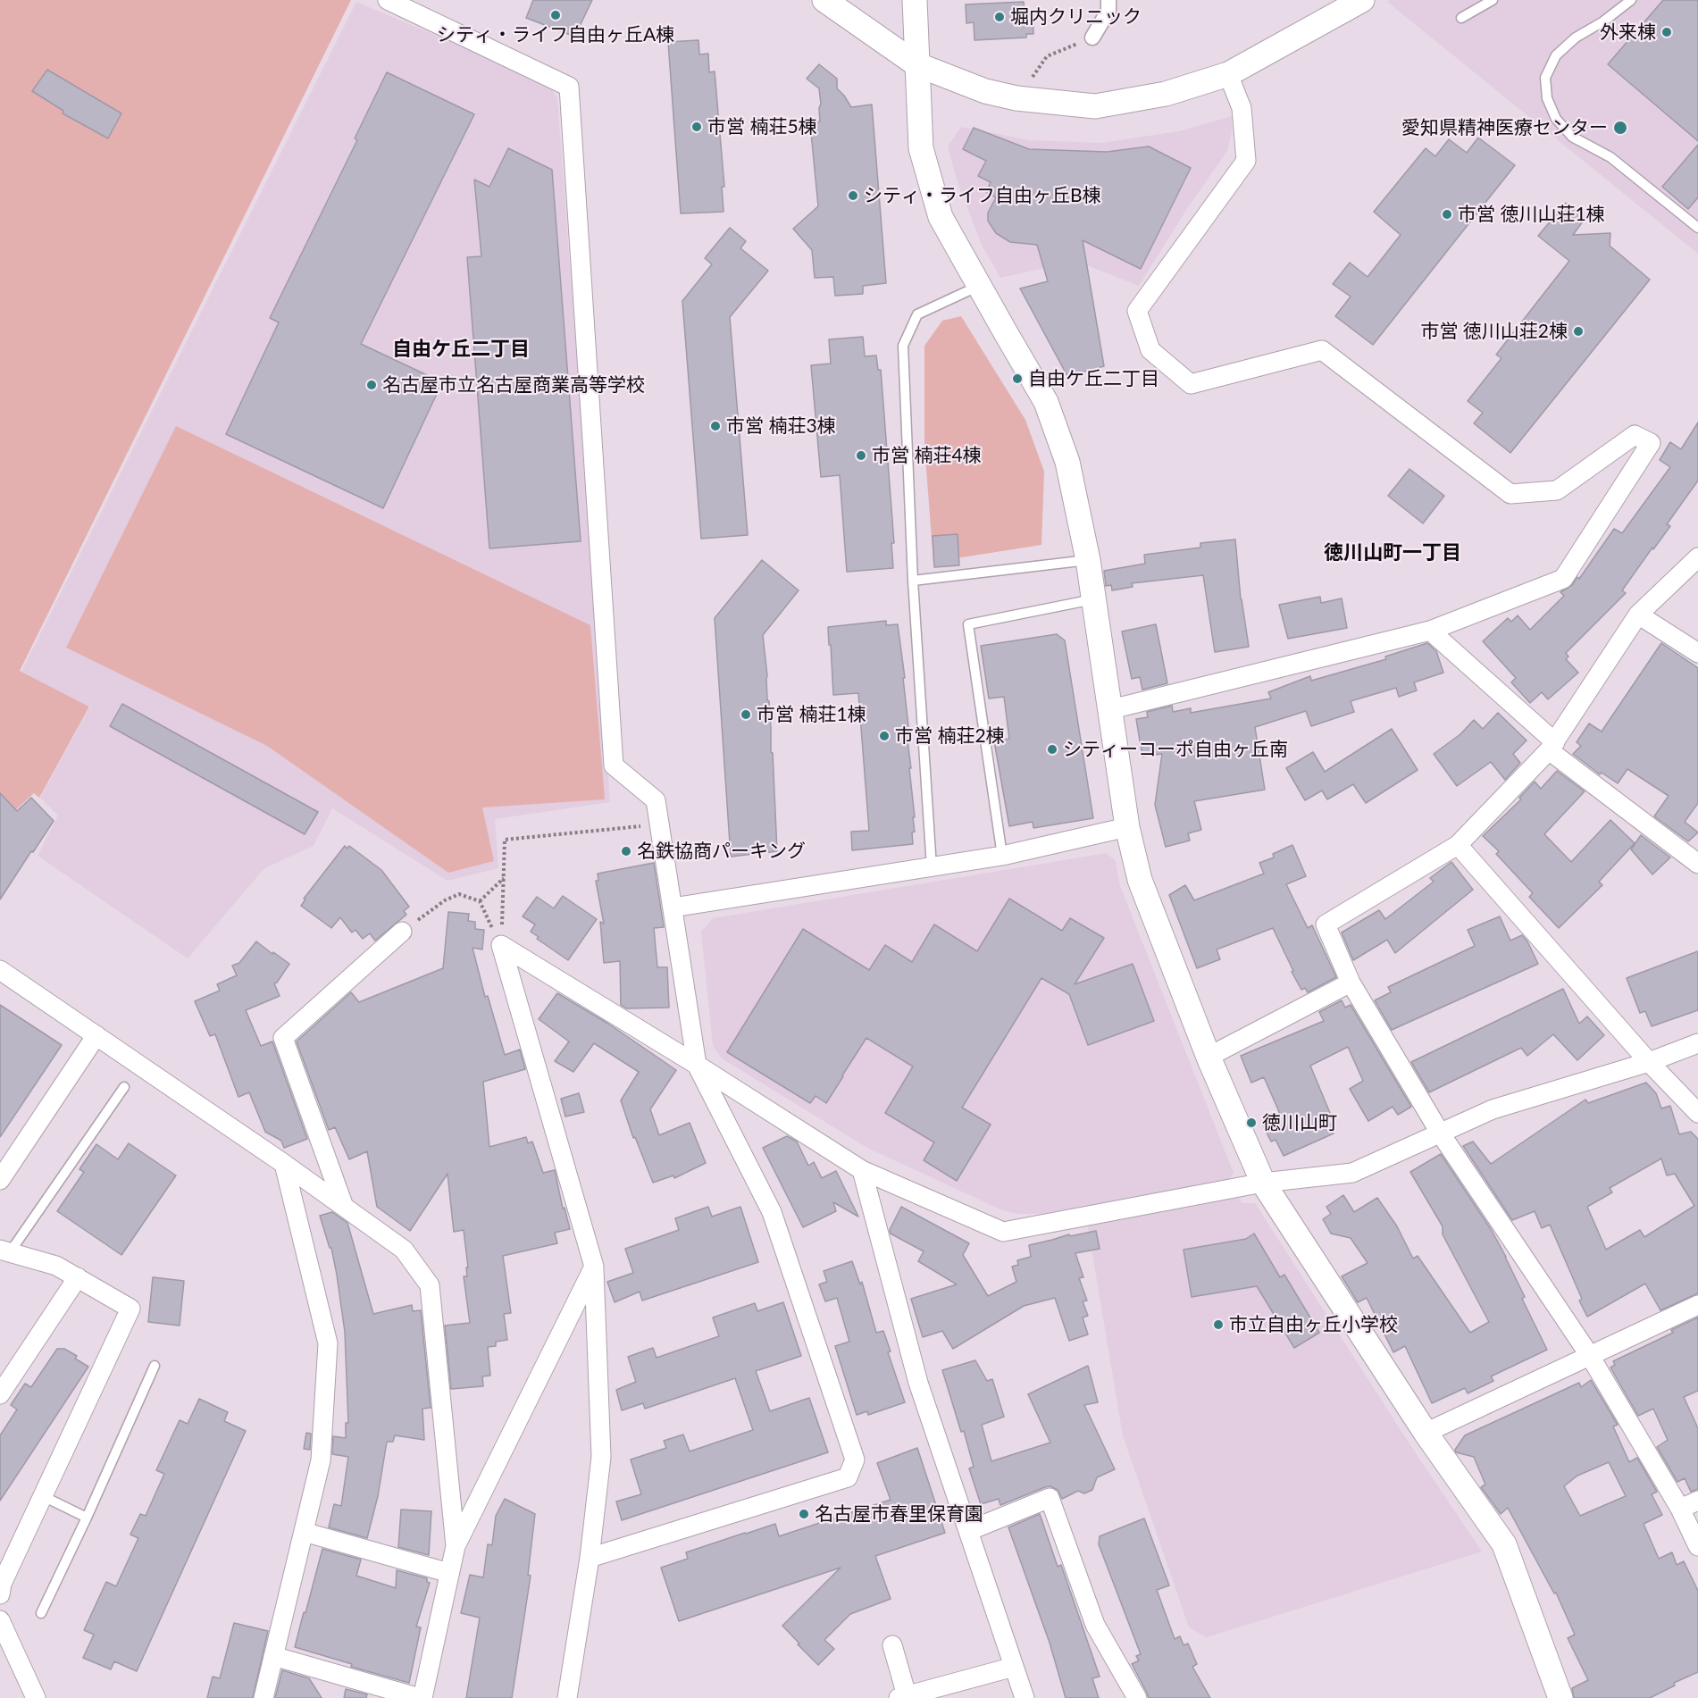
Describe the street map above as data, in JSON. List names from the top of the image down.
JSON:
{
  "districts": ["自由ケ丘二丁目", "徳川山町一丁目"],
  "places": [
    "シティ・ライフ自由ヶ丘A棟",
    "堀内クリニック",
    "外来棟",
    "市営 楠荘5棟",
    "愛知県精神医療センター",
    "シティ・ライフ自由ヶ丘B棟",
    "市営 徳川山荘1棟",
    "市営 徳川山荘2棟",
    "自由ケ丘二丁目",
    "名古屋市立名古屋商業高等学校",
    "市営 楠荘3棟",
    "市営 楠荘4棟",
    "市営 楠荘1棟",
    "市営 楠荘2棟",
    "シティーコーポ自由ヶ丘南",
    "名鉄協商パーキング",
    "徳川山町",
    "市立自由ヶ丘小学校",
    "名古屋市春里保育園"
  ]
}
